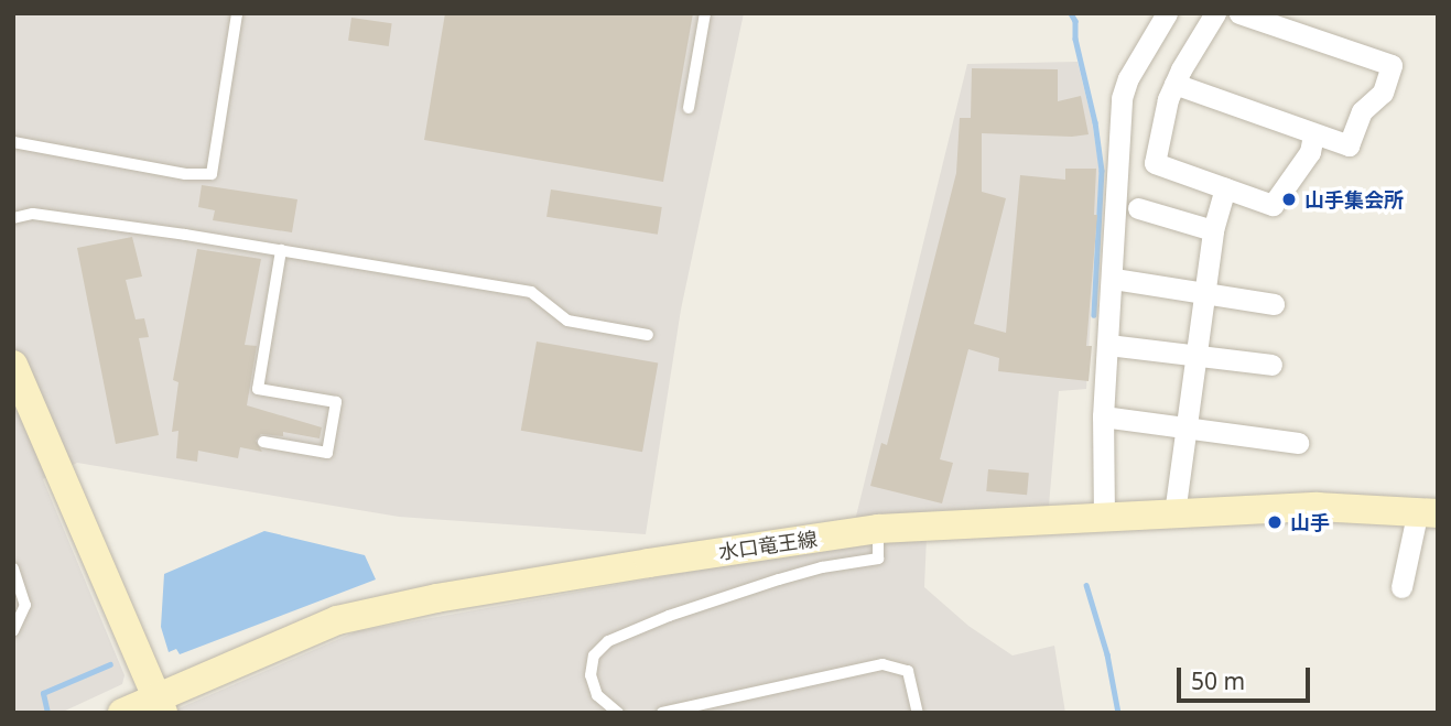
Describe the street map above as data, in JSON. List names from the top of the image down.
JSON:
{
  "streets": {
    "main road": ["水口竜王線"]
  },
  "places": ["山手集会所", "山手"],
  "scale_bar": "50 m"
}
